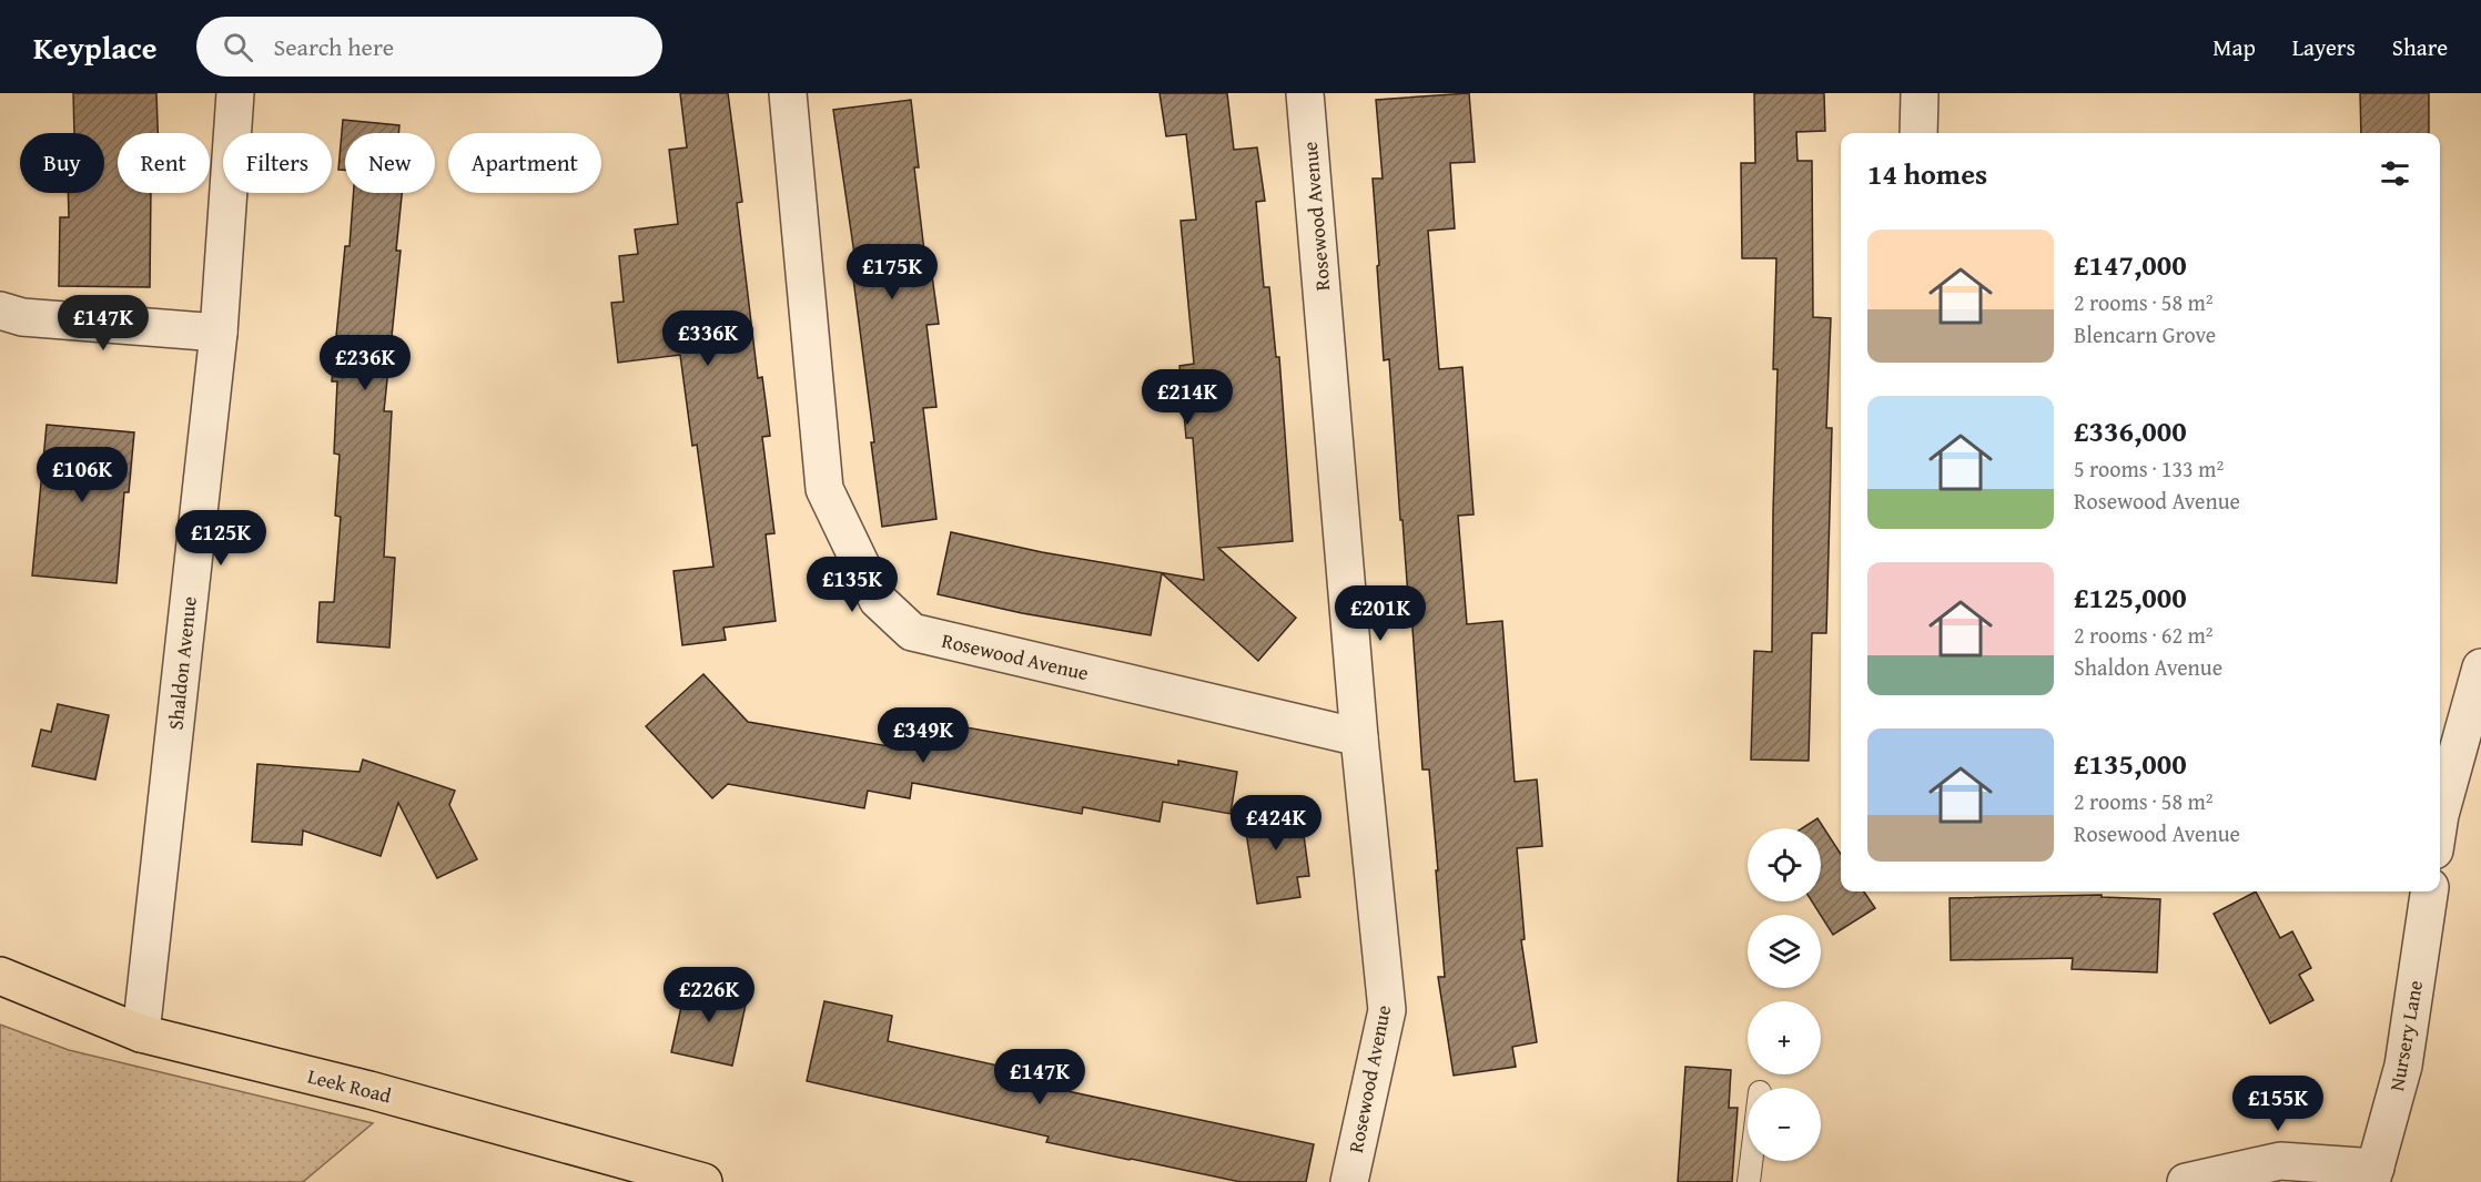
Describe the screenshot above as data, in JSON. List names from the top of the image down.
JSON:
{
  "streets": {
    "highway": ["Leek Road"],
    "street": ["Rosewood Avenue", "Shaldon Avenue", "Nursery Lane"]
  },
  "crossings": [
    ["Shaldon Avenue", "Leek Road"]
  ],
  "page": {
    "header": "Keyplace",
    "search": "Search here",
    "nav": ["Map", "Layers", "Share"],
    "chip": [
      "Buy",
      "Rent",
      "Filters",
      "New",
      "Apartment"
    ],
    "heading": "14 homes",
    "list": [
      {
        "name": "£147,000",
        "note": "2 rooms · 58 m² · Blencarn Grove"
      },
      {
        "name": "£336,000",
        "note": "5 rooms · 133 m² · Rosewood Avenue"
      },
      {
        "name": "£125,000",
        "note": "2 rooms · 62 m² · Shaldon Avenue"
      },
      {
        "name": "£135,000",
        "note": "2 rooms · 58 m² · Rosewood Avenue"
      }
    ],
    "price": [
      "£175K",
      "£147K",
      "£336K",
      "£236K",
      "£214K",
      "£106K",
      "£125K",
      "£135K",
      "£201K",
      "£349K",
      "£424K",
      "£226K",
      "£147K",
      "£155K"
    ],
    "map_buttons": ["+", "−"]
  }
}
